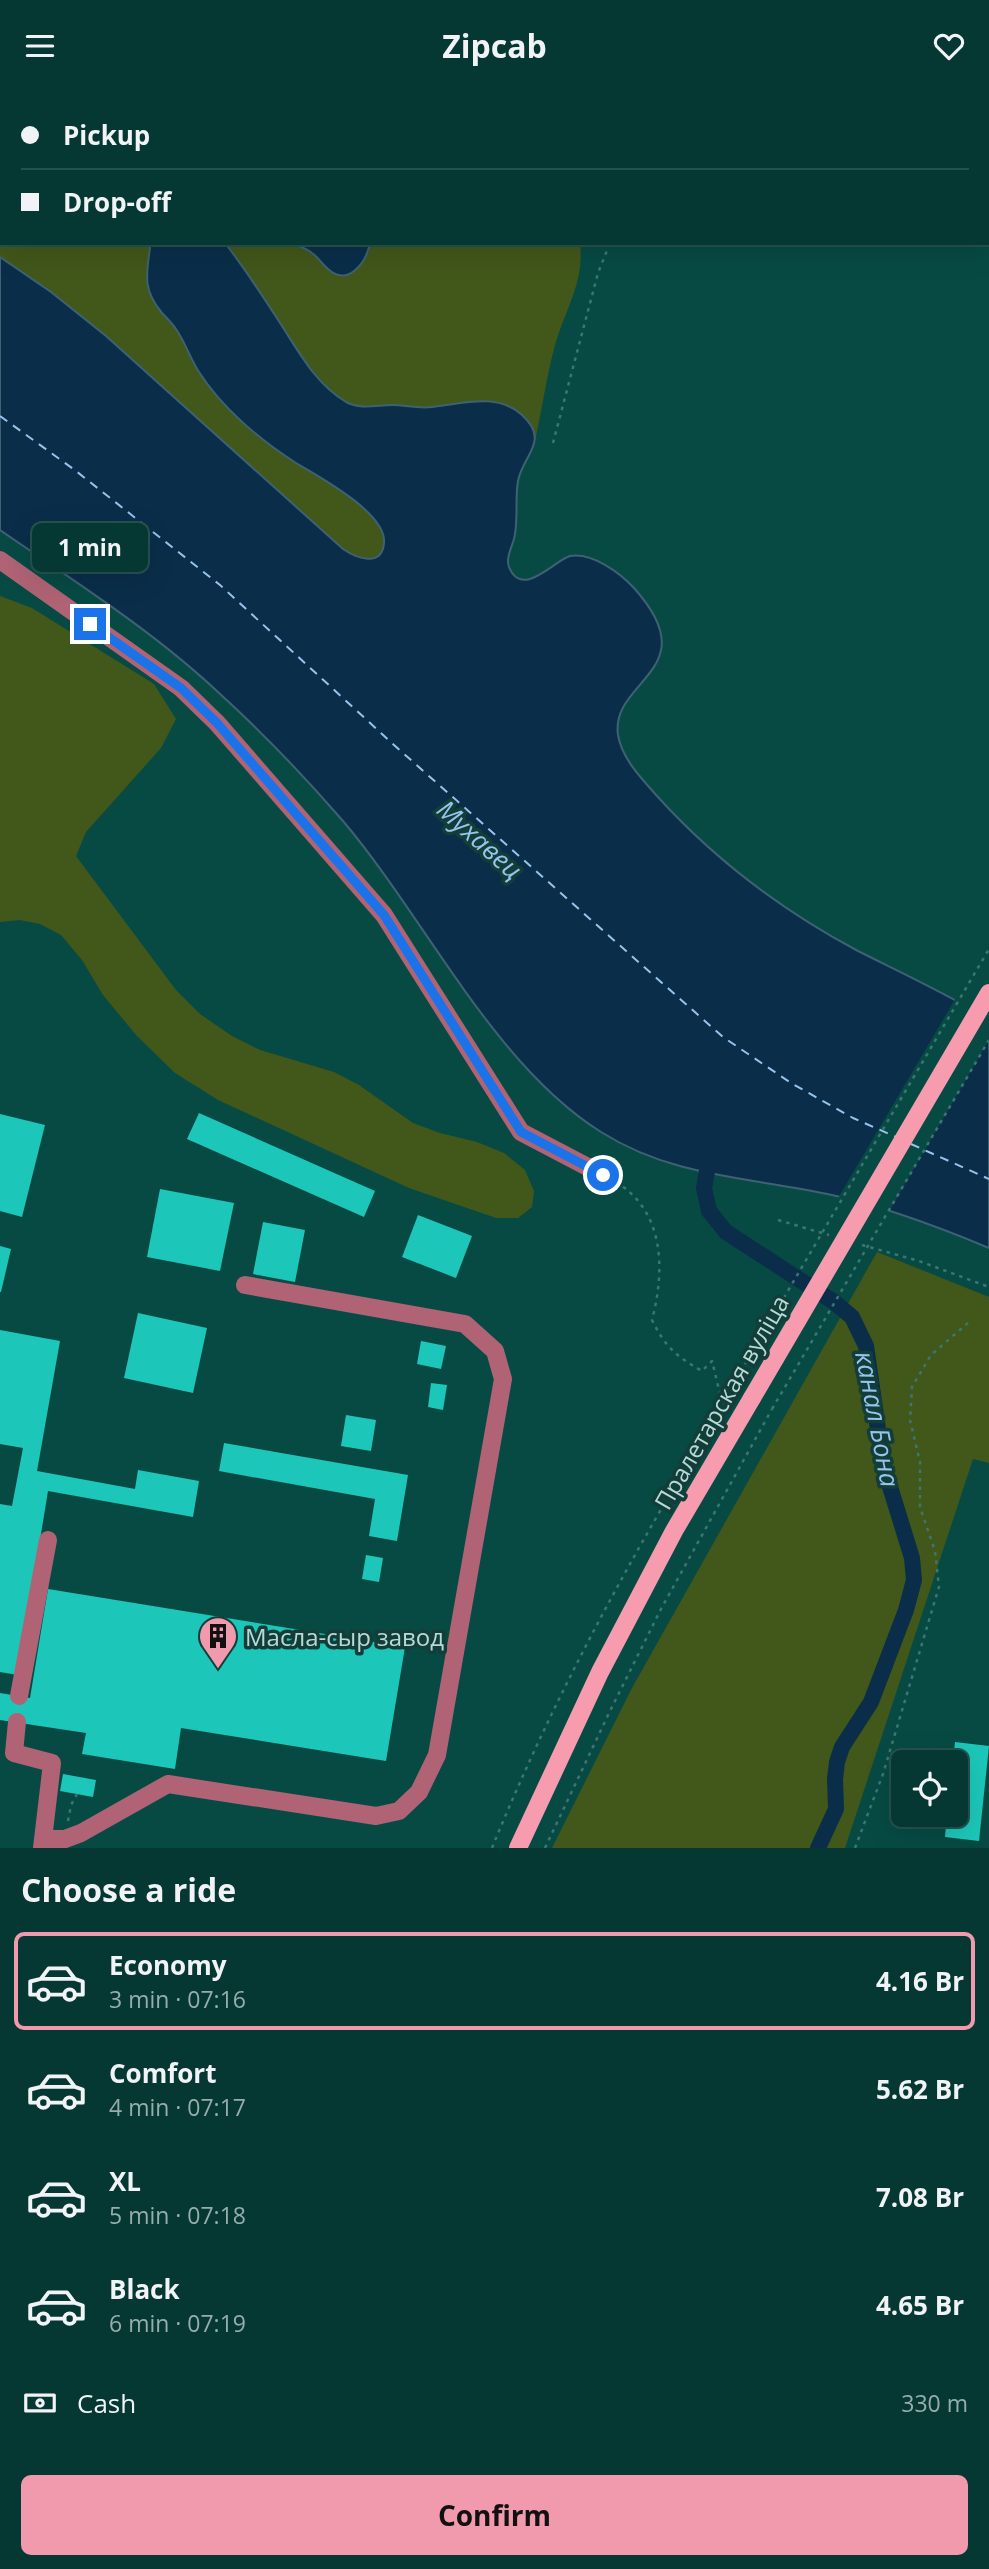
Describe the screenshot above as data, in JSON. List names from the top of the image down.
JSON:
{
  "streets": {
    "main road": ["Пралетарская вуліца"]
  },
  "water": ["Мухавец", "канал Бона"],
  "places": {
    "building": ["Масла-сыр завод"]
  },
  "page": {
    "header": "Zipcab",
    "banner": ["Pickup", "Drop-off"],
    "bubble": "1 min",
    "heading": "Choose a ride",
    "list": [
      {
        "name": "Economy",
        "note": "3 min · 07:16",
        "value": "4.16 Br"
      },
      {
        "name": "Comfort",
        "note": "4 min · 07:17",
        "value": "5.62 Br"
      },
      {
        "name": "XL",
        "note": "5 min · 07:18",
        "value": "7.08 Br"
      },
      {
        "name": "Black",
        "note": "6 min · 07:19",
        "value": "4.65 Br"
      }
    ],
    "pay": ["Cash", "330 m"],
    "buttons": "Confirm"
  }
}
